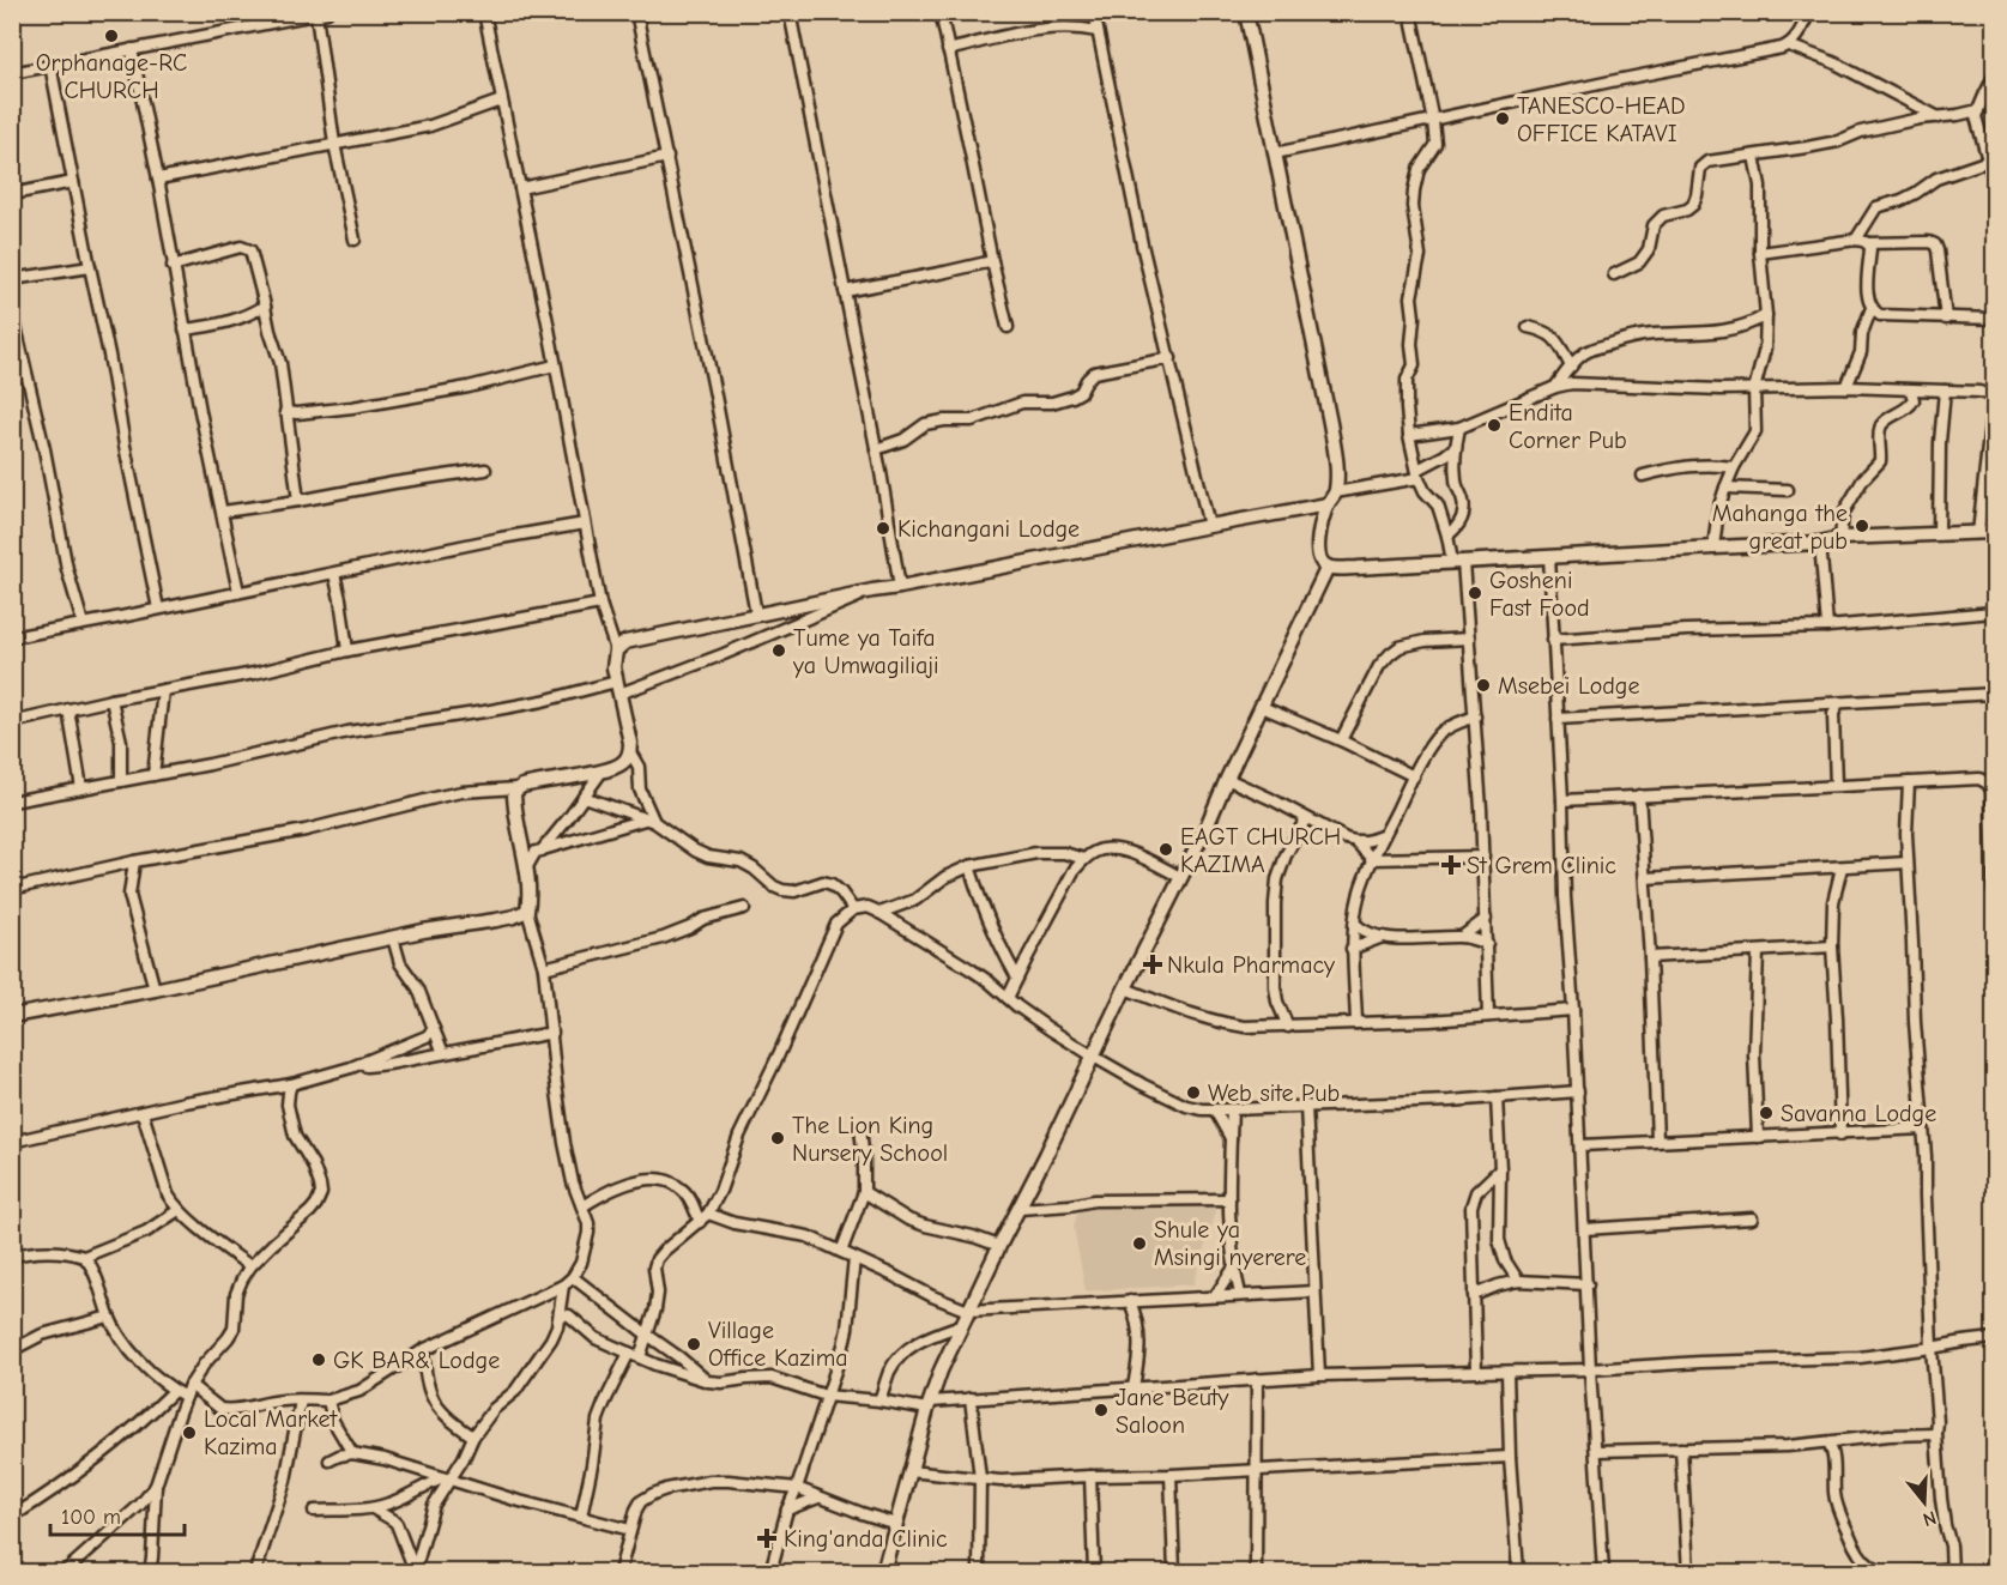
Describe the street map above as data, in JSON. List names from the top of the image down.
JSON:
{
  "places": {
    "other": [
      "Orphanage-RC CHURCH",
      "TANESCO-HEAD OFFICE KATAVI",
      "Endita Corner Pub",
      "Mahanga the great pub",
      "Kichangani Lodge",
      "Gosheni Fast Food",
      "Tume ya Taifa ya Umwagiliaji",
      "Msebei Lodge",
      "EAGT CHURCH KAZIMA",
      "Web site Pub",
      "Savanna Lodge",
      "The Lion King Nursery School",
      "Shule ya Msingi nyerere",
      "Village Office Kazima",
      "GK BAR& Lodge",
      "Jane Beuty Saloon",
      "Local Market Kazima"
    ],
    "health": ["St Grem Clinic", "Nkula Pharmacy", "King'anda Clinic"]
  },
  "scale_bar": "100 m",
  "north": "bottom"
}
